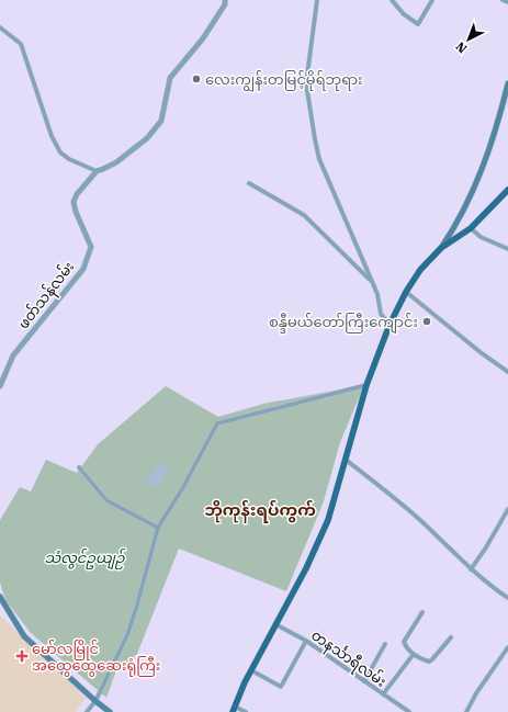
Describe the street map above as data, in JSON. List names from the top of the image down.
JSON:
{
  "streets": {
    "street": ["ဖတ်သန်လမ်း", "တနင်္သာရီလမ်း"]
  },
  "districts": ["ဘိုကုန်းရပ်ကွက်"],
  "parks": ["သံလွင်ဥယျဉ်"],
  "places": {
    "other": ["လေးကျွန်းတမြင့်မိုရ်ဘုရား", "စန္ဒီမယ်တော်ကြီးကျောင်း"],
    "health": ["မော်လမြိုင် အထွေထွေဆေးရုံကြီး"]
  },
  "north": "bottom left"
}
